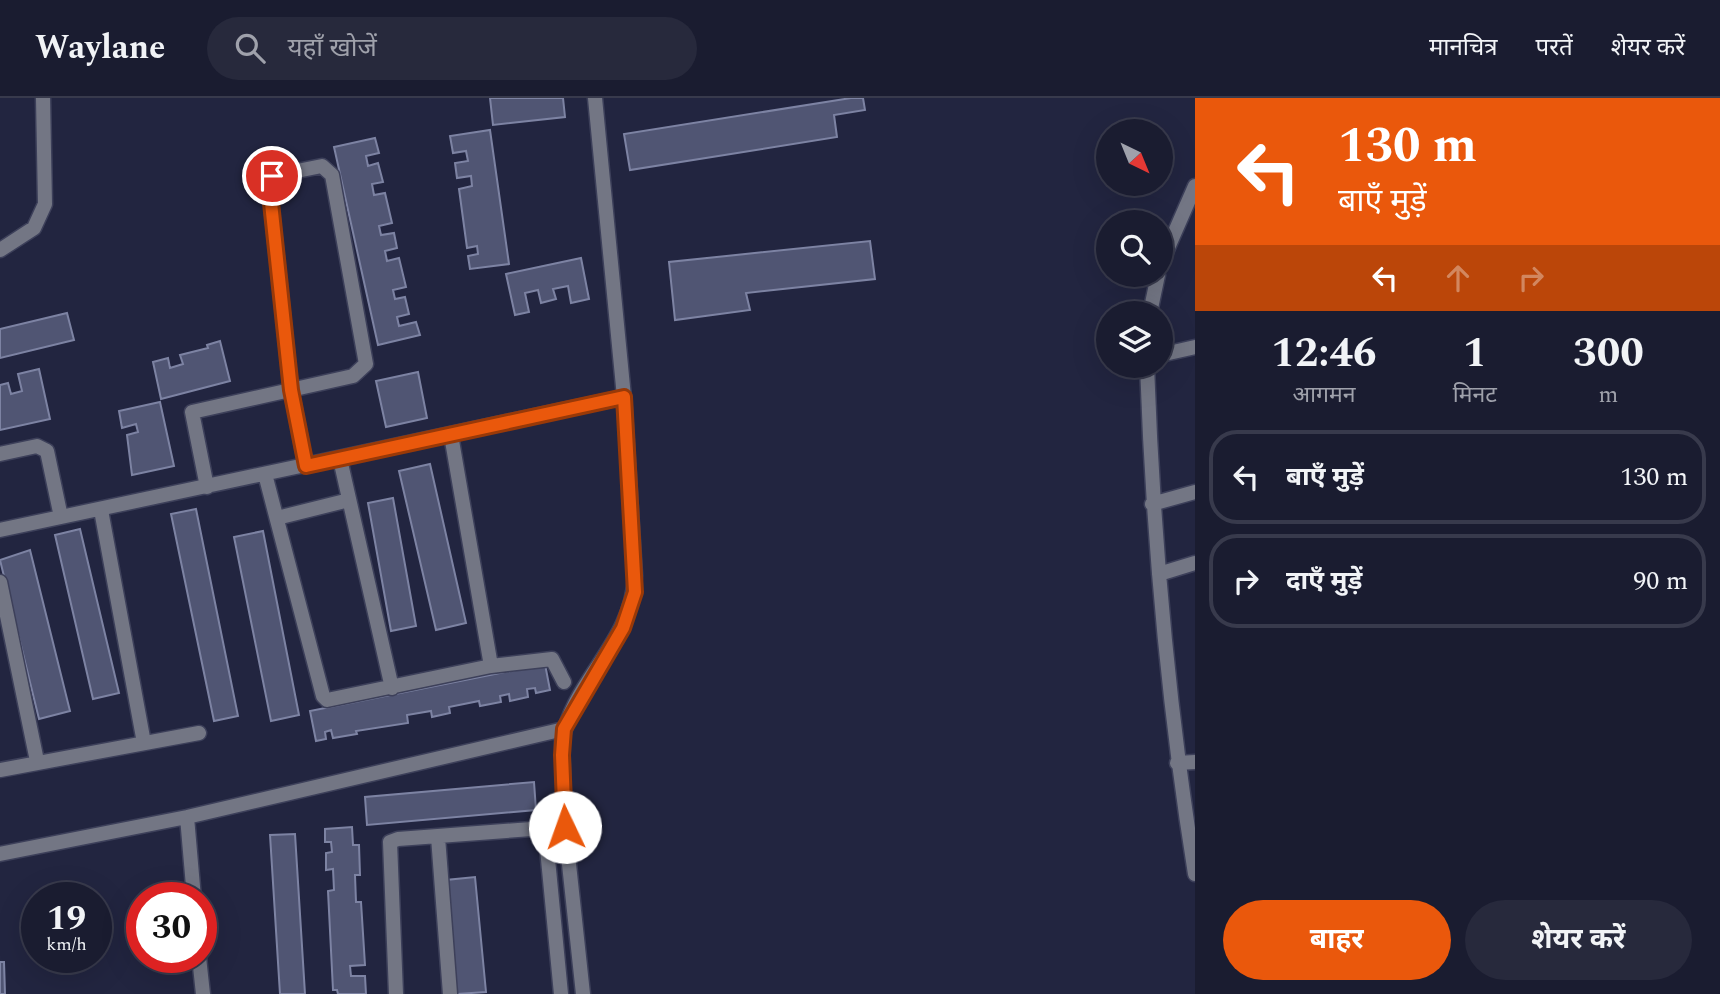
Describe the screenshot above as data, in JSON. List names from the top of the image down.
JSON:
{
  "north": "bottom right",
  "page": {
    "header": "Waylane",
    "search": "यहाँ खोजें",
    "nav": ["मानचित्र", "परतें", "शेयर करें"],
    "turn": ["130 m", "बाएँ मुड़ें"],
    "eta": [
      "12:46",
      "आगमन",
      "1",
      "मिनट",
      "300",
      "m"
    ],
    "list": [
      {
        "name": "बाएँ मुड़ें",
        "value": "130 m"
      },
      {
        "name": "दाएँ मुड़ें",
        "value": "90 m"
      }
    ],
    "speed": "19 km/h",
    "limit": "30",
    "buttons": ["बाहर", "शेयर करें"]
  }
}
